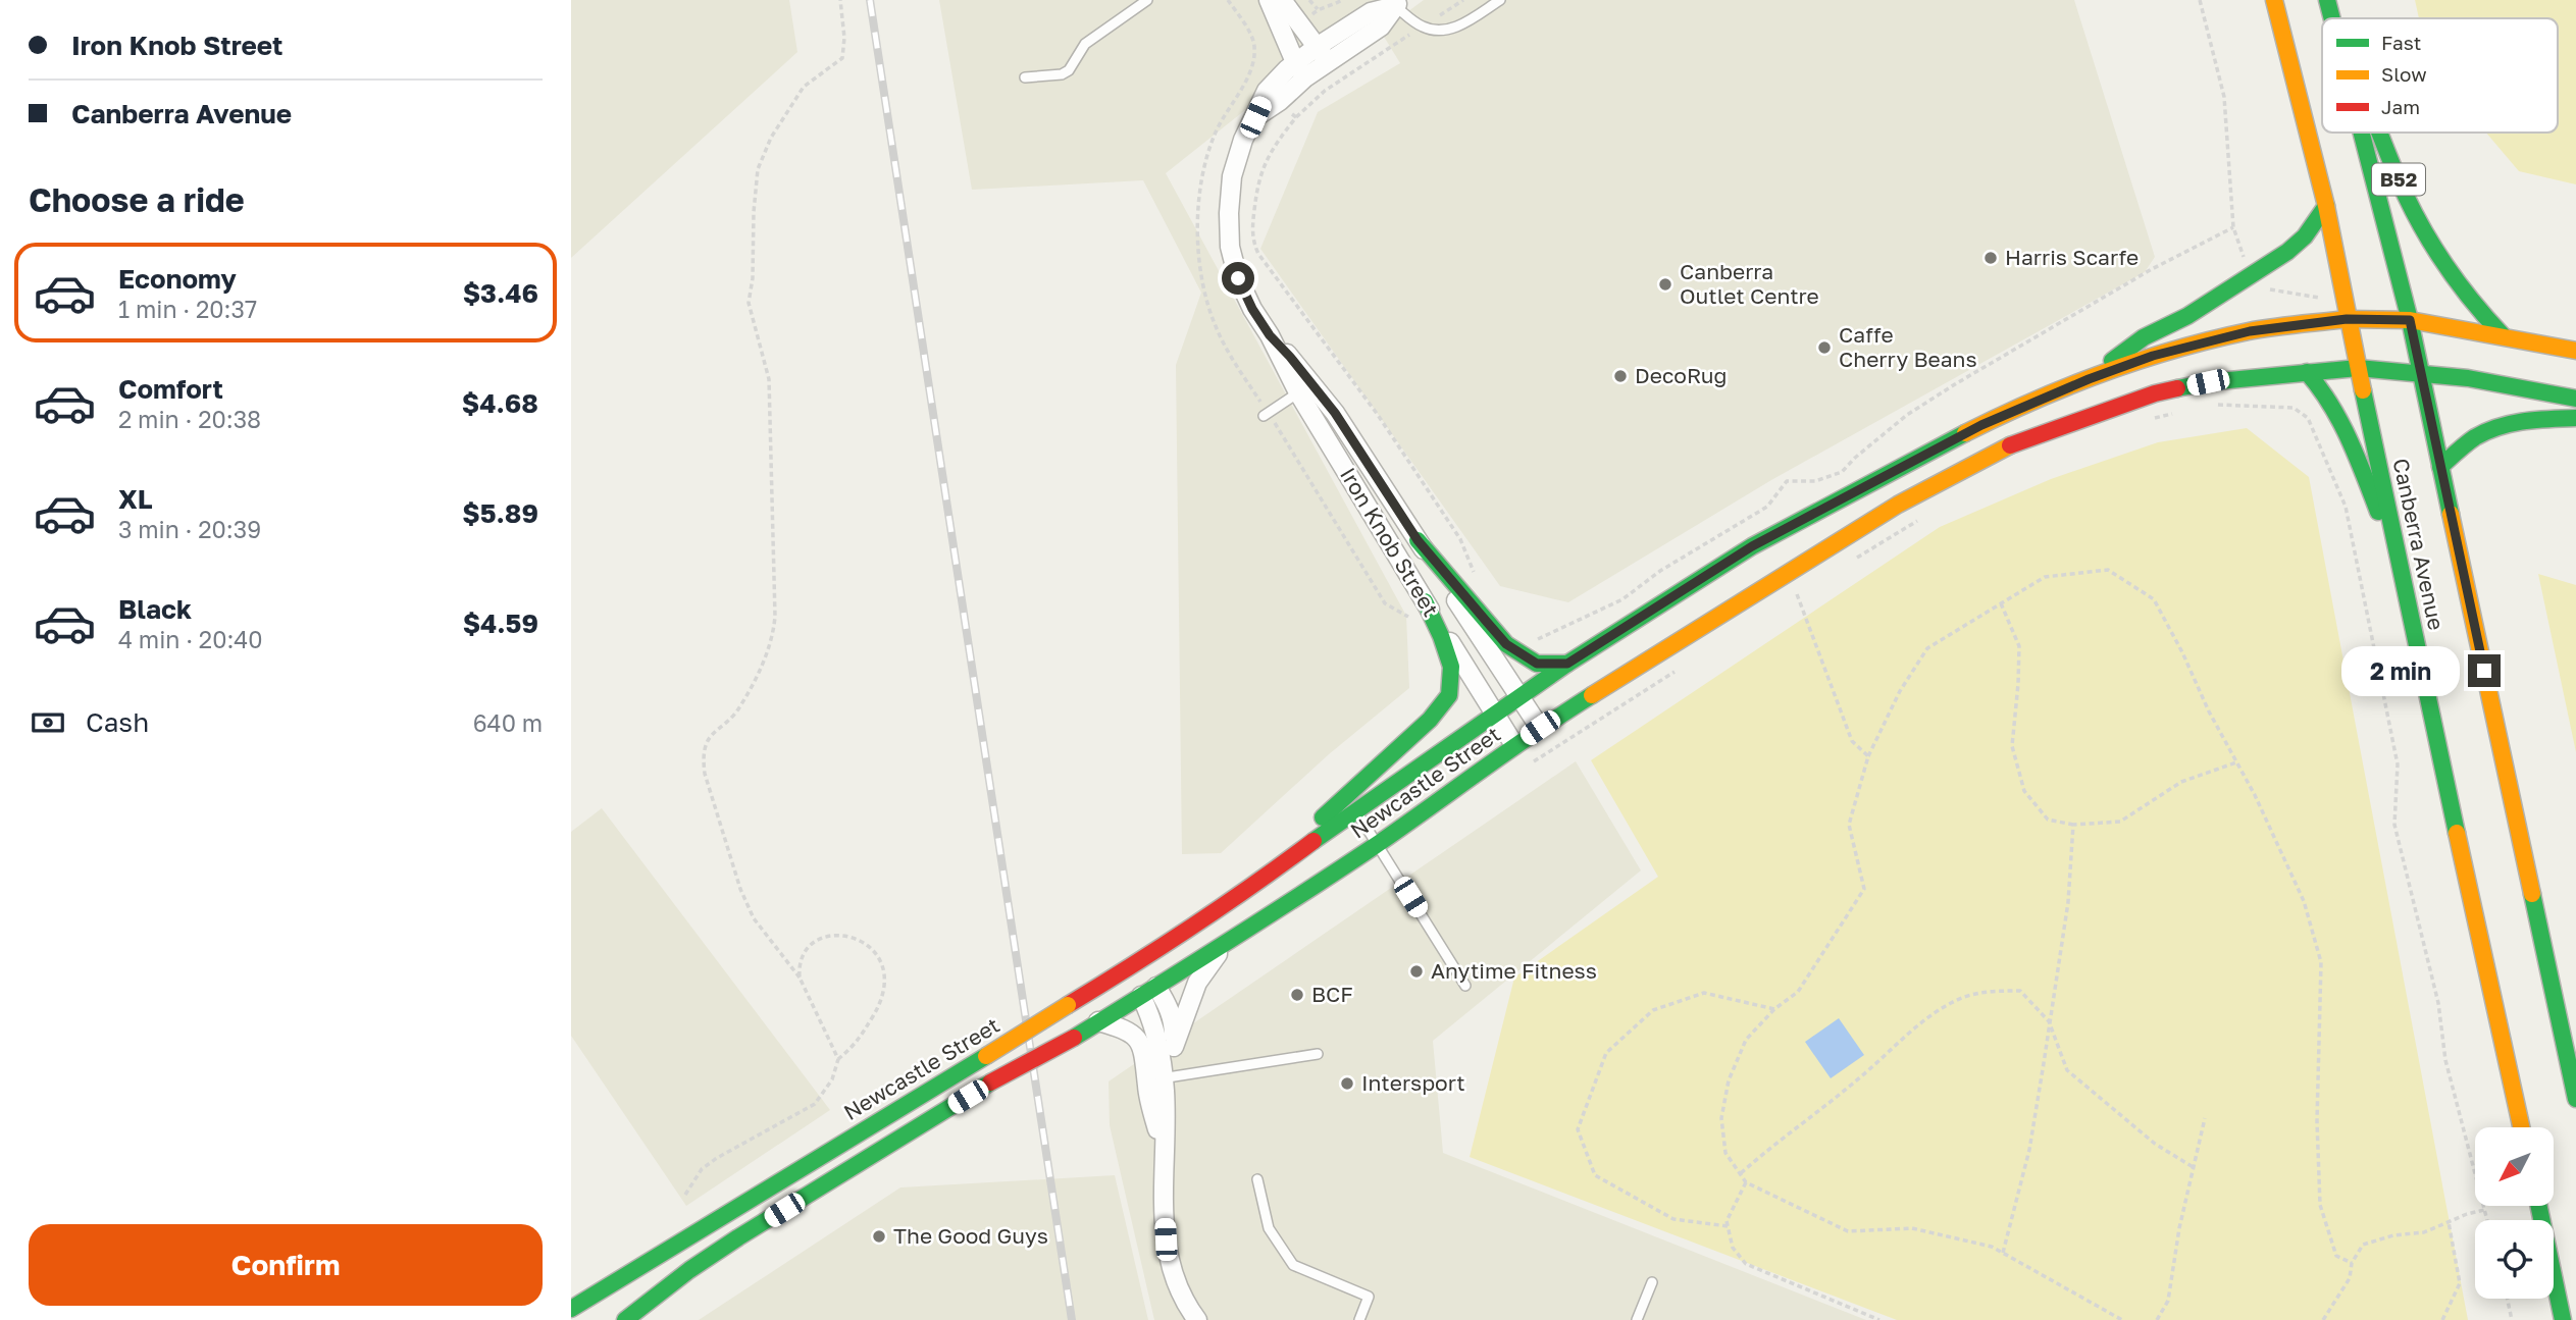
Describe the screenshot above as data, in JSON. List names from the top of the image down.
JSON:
{
  "streets": {
    "main road": ["B52", "Canberra Avenue", "Newcastle Street"],
    "street": ["Iron Knob Street"]
  },
  "crossings": [
    ["B52", "Newcastle Street"],
    ["Iron Knob Street", "Newcastle Street"],
    ["Canberra Avenue", "Newcastle Street"]
  ],
  "places": [
    "Harris Scarfe",
    "Canberra Outlet Centre",
    "Caffe Cherry Beans",
    "DecoRug",
    "Anytime Fitness",
    "BCF",
    "Intersport",
    "The Good Guys"
  ],
  "legend": ["Fast", "Slow", "Jam"],
  "north": "bottom left",
  "page": {
    "banner": ["Iron Knob Street", "Canberra Avenue"],
    "heading": "Choose a ride",
    "list": [
      {
        "name": "Economy",
        "note": "1 min · 20:37",
        "value": "$3.46"
      },
      {
        "name": "Comfort",
        "note": "2 min · 20:38",
        "value": "$4.68"
      },
      {
        "name": "XL",
        "note": "3 min · 20:39",
        "value": "$5.89"
      },
      {
        "name": "Black",
        "note": "4 min · 20:40",
        "value": "$4.59"
      }
    ],
    "bubble": "2 min",
    "pay": ["Cash", "640 m"],
    "buttons": "Confirm"
  }
}
